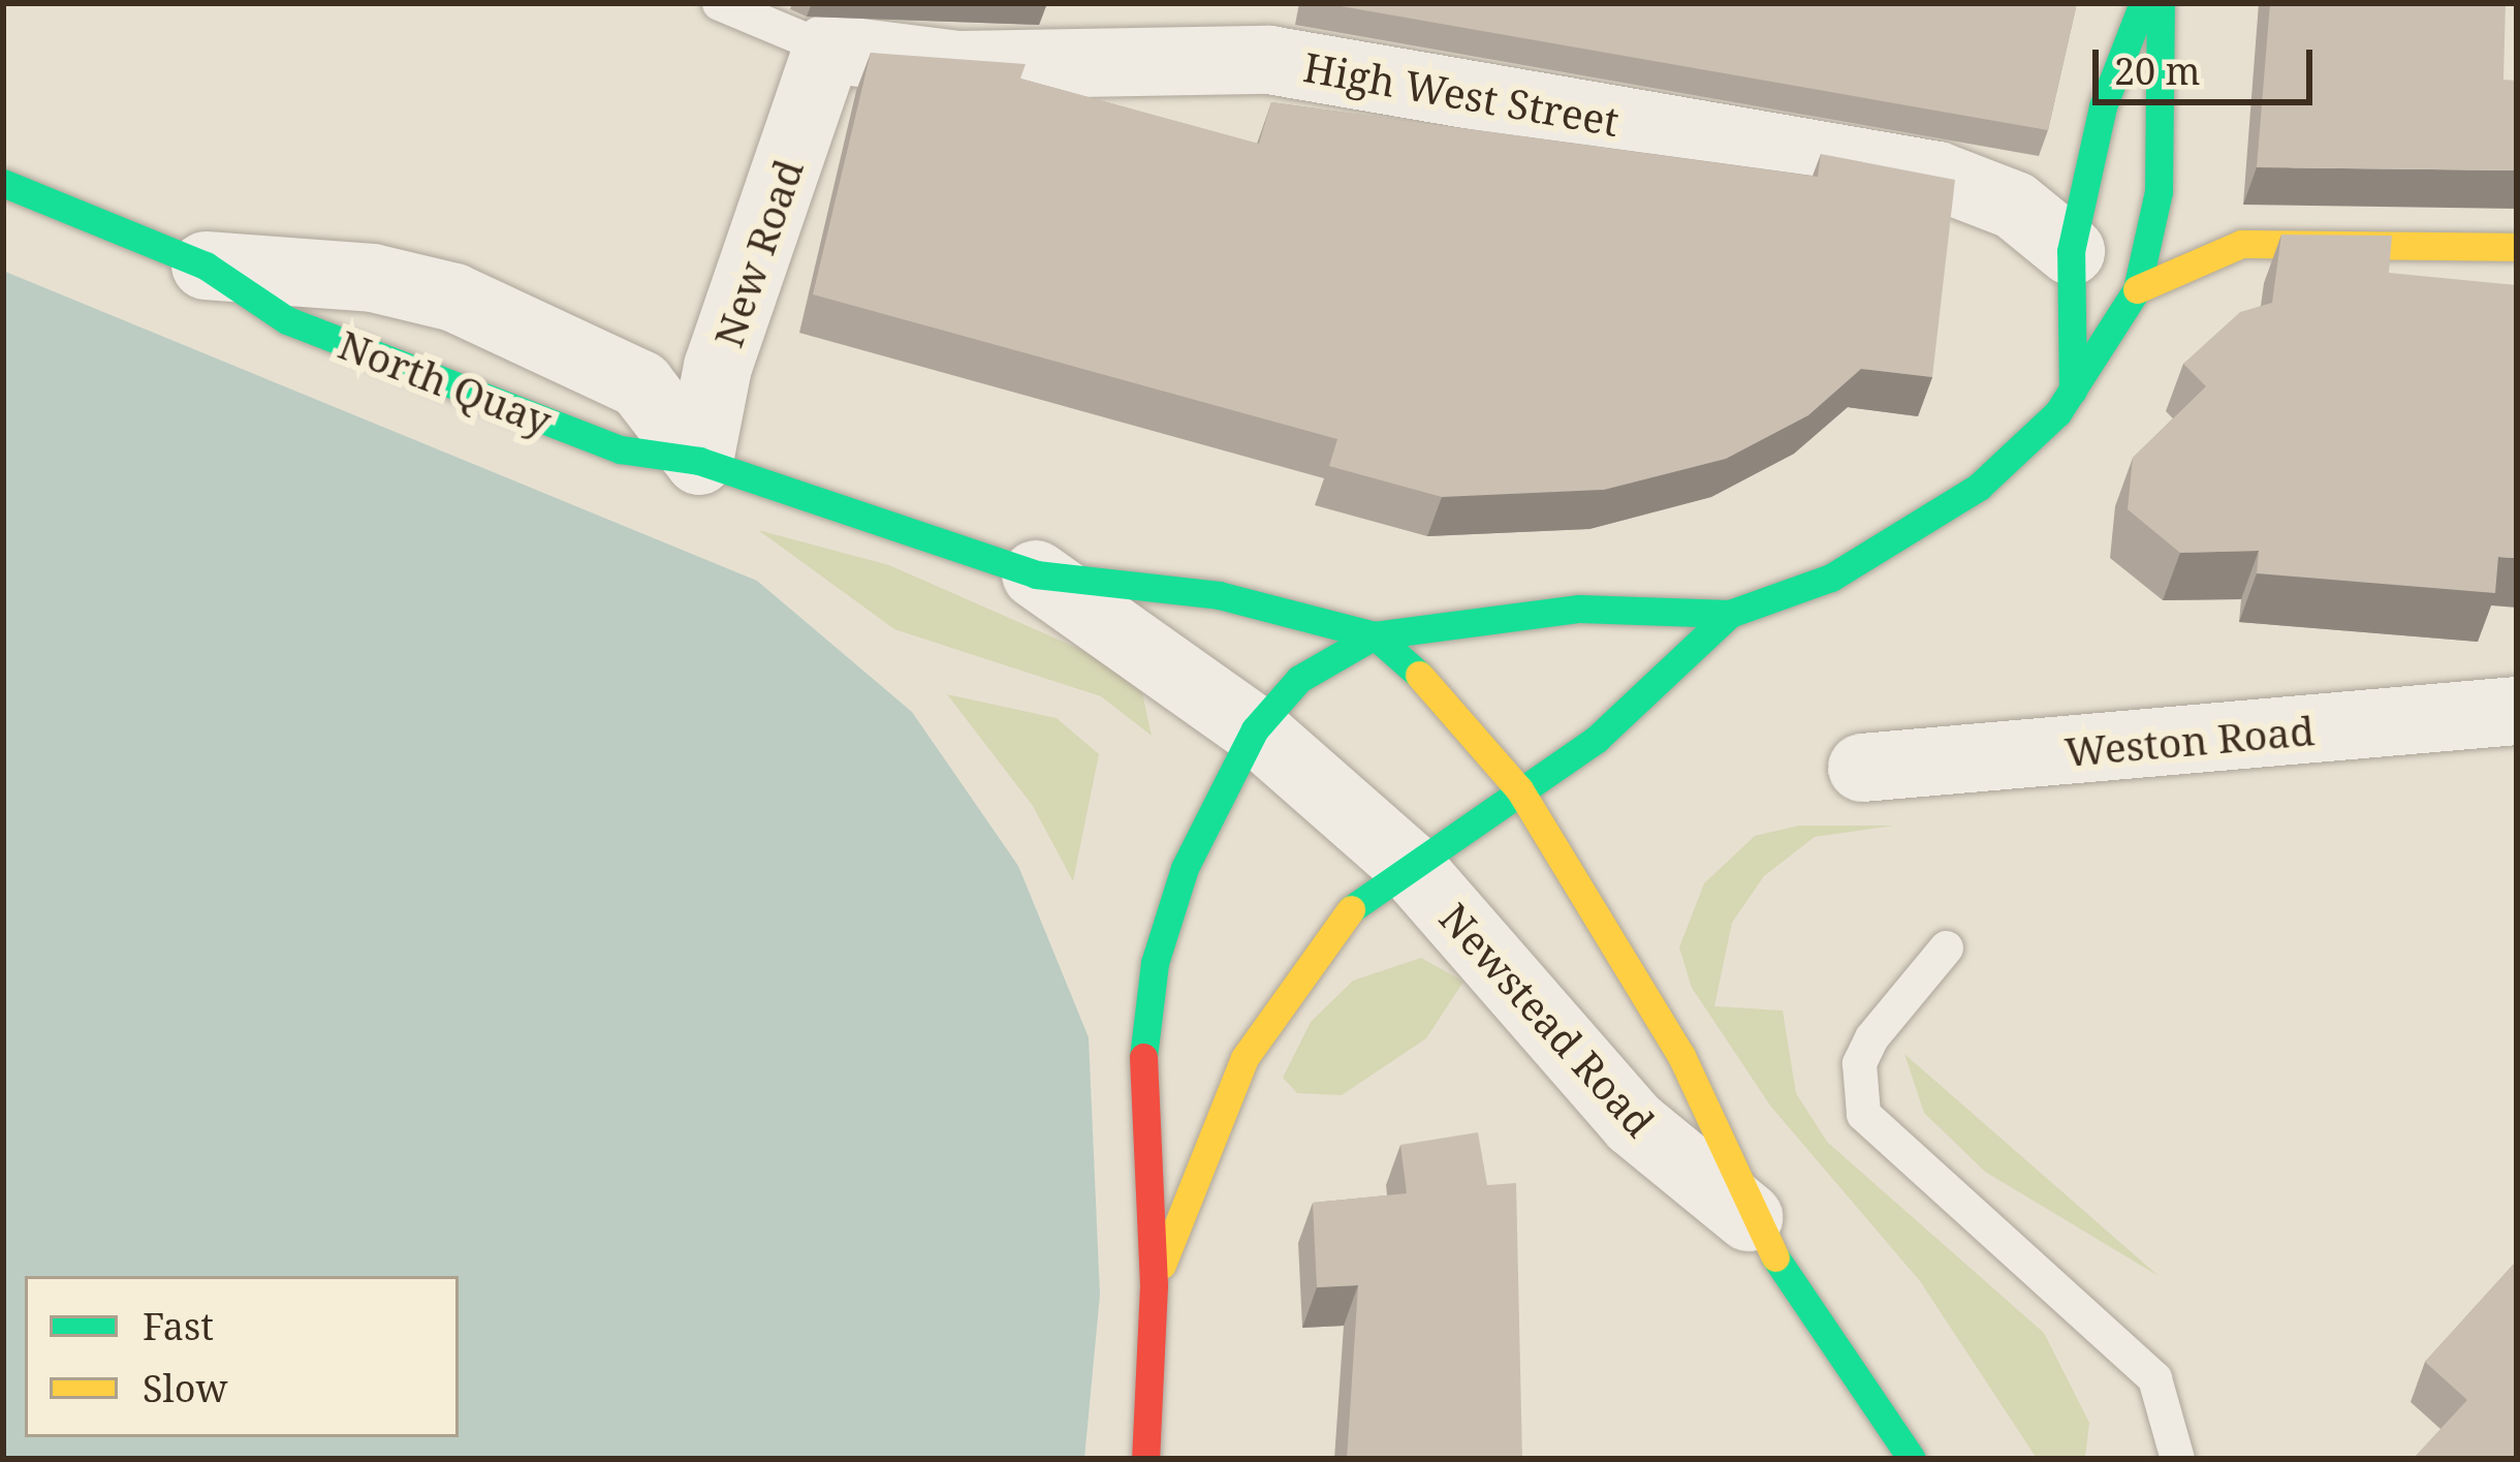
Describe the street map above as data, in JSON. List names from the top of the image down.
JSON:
{
  "streets": {
    "main road": ["North Quay", "Newstead Road"],
    "street": ["High West Street", "New Road", "Weston Road"]
  },
  "crossings": [
    ["High West Street", "New Road"],
    ["New Road", "North Quay"]
  ],
  "legend": ["Fast", "Slow"],
  "scale_bar": "20 m"
}
